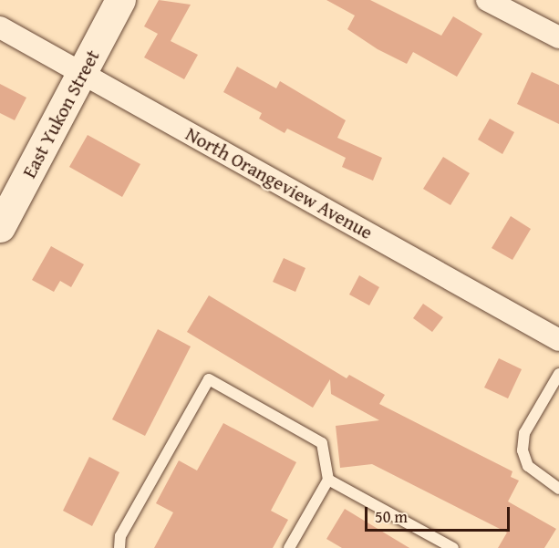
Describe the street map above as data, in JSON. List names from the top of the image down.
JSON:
{
  "streets": {
    "street": ["East Yukon Street", "North Orangeview Avenue"]
  },
  "crossings": [
    ["East Yukon Street", "North Orangeview Avenue"]
  ],
  "scale_bar": "50 m"
}
